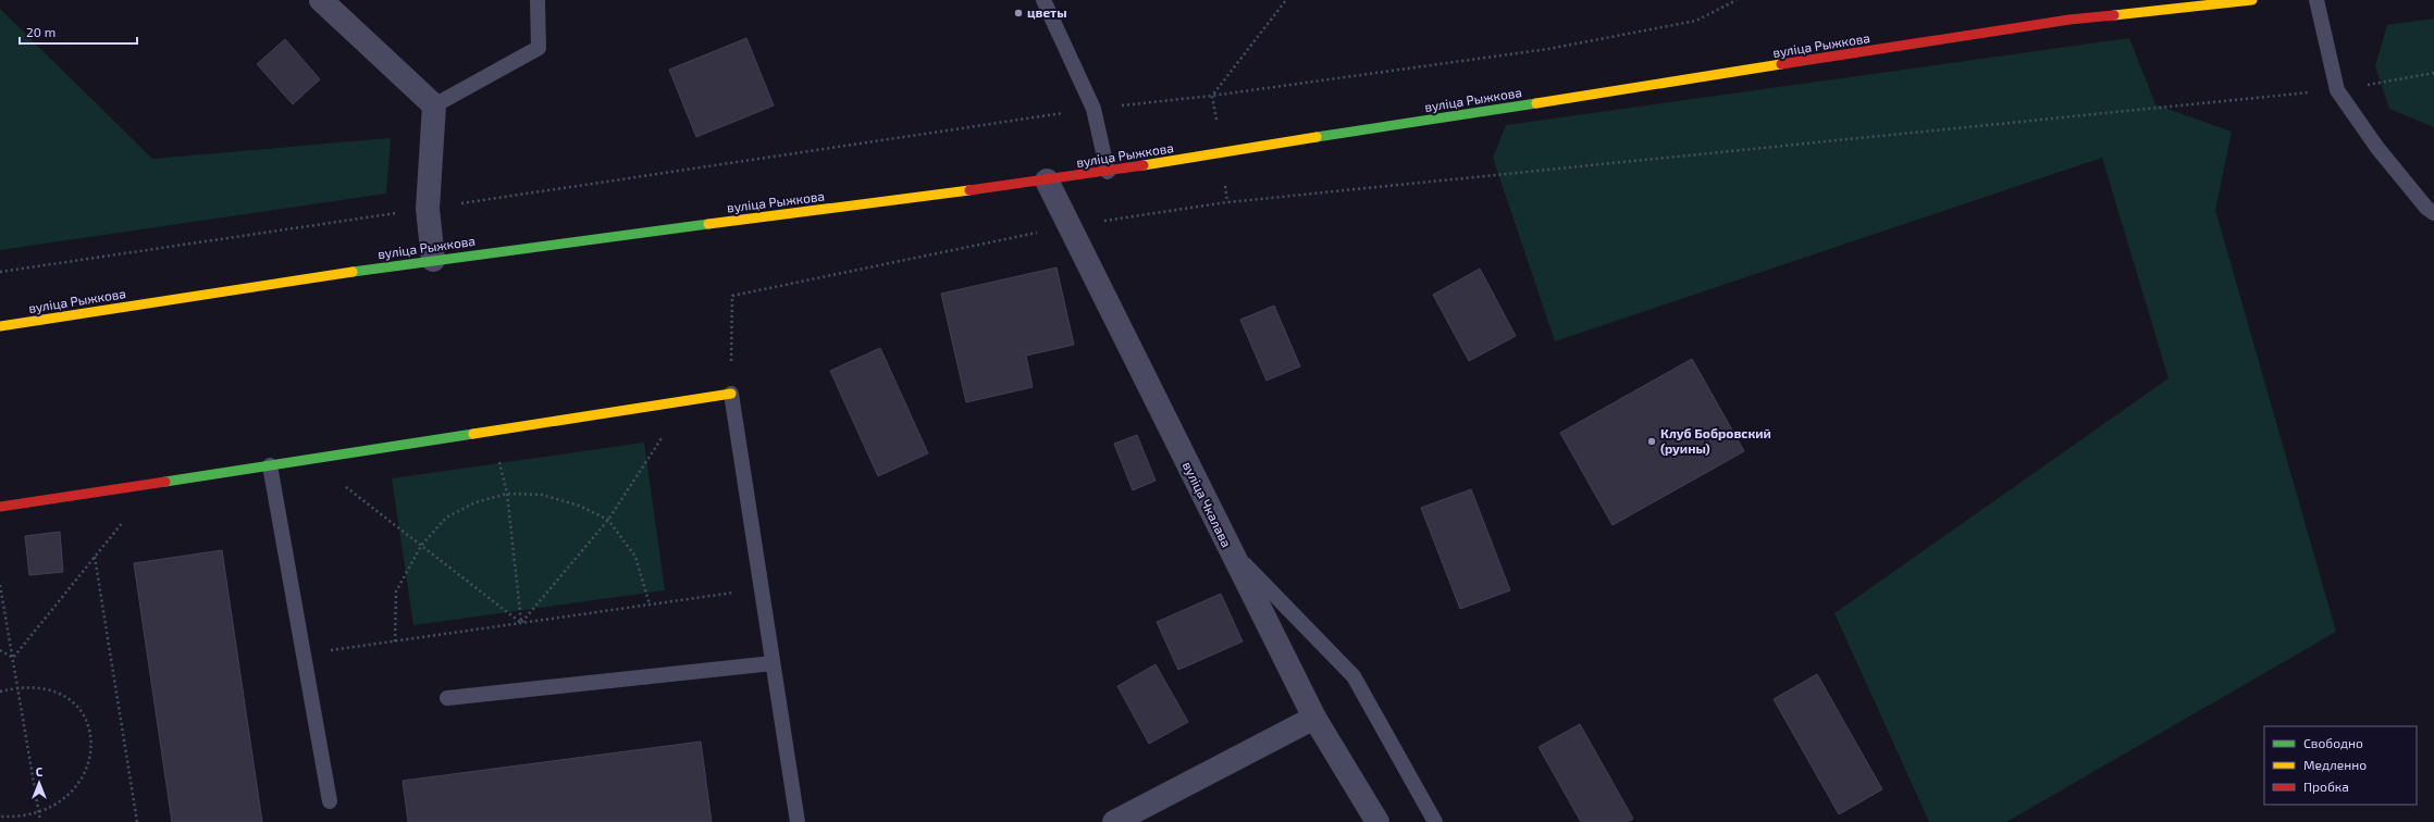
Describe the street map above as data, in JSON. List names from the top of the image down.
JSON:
{
  "streets": {
    "main road": ["вуліца Рыжкова"],
    "street": ["вуліца Чкалава"]
  },
  "crossings": [
    ["вуліца Рыжкова", "вуліца Чкалава"]
  ],
  "places": ["цветы", "Клуб Бобровский (руины)"],
  "legend": ["Свободно", "Медленно", "Пробка"],
  "scale_bar": "20 m",
  "north": "top"
}
